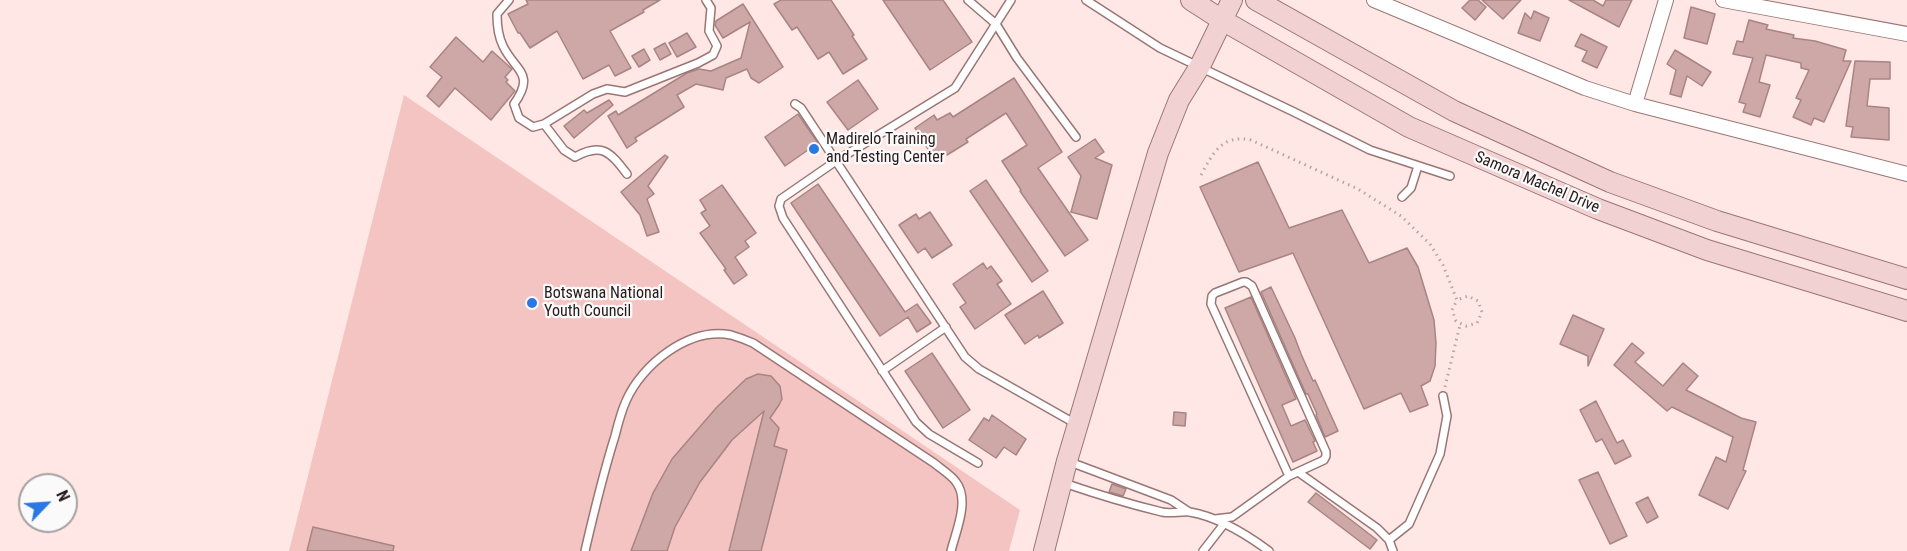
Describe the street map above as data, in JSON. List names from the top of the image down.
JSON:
{
  "streets": {
    "main road": ["Samora Machel Drive"]
  },
  "places": ["Madirelo Training and Testing Center", "Botswana National Youth Council"],
  "north": "top right"
}
